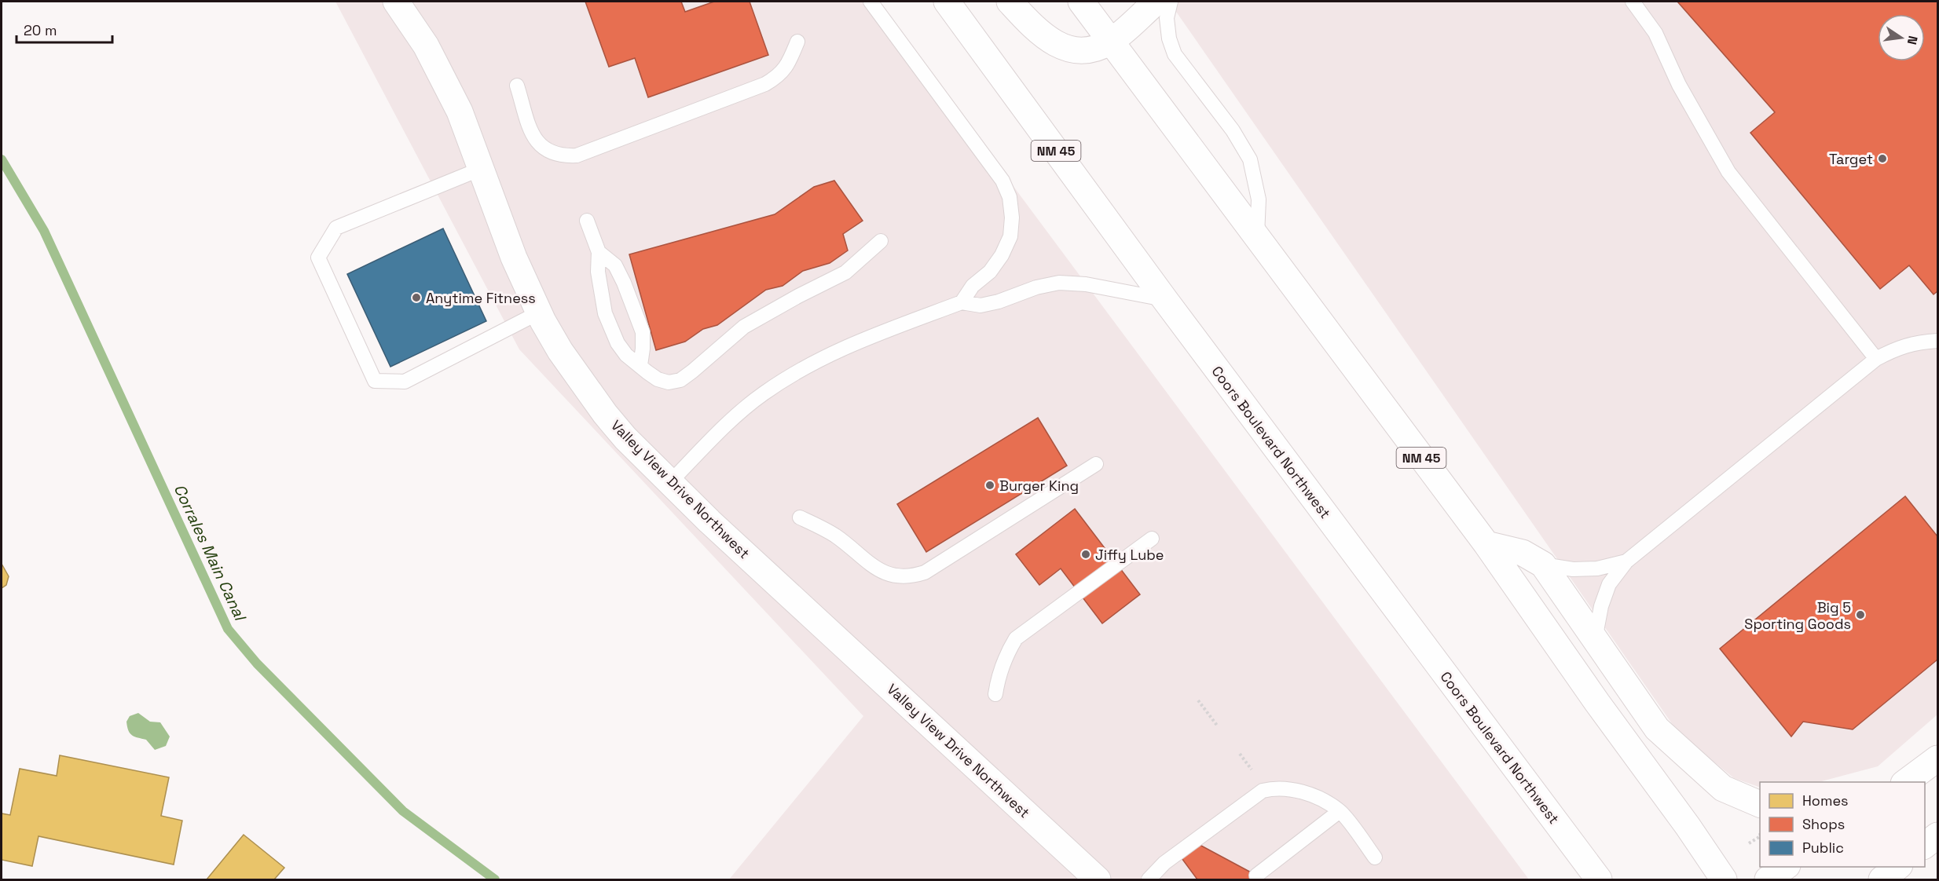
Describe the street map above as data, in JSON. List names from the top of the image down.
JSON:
{
  "streets": {
    "main road": ["NM 45", "Coors Boulevard Northwest", "Valley View Drive Northwest"]
  },
  "water": ["Corrales Main Canal"],
  "places": [
    "Target",
    "Anytime Fitness",
    "Burger King",
    "Jiffy Lube",
    "Big 5 Sporting Goods"
  ],
  "legend": ["Homes", "Shops", "Public"],
  "scale_bar": "20 m",
  "north": "right"
}
